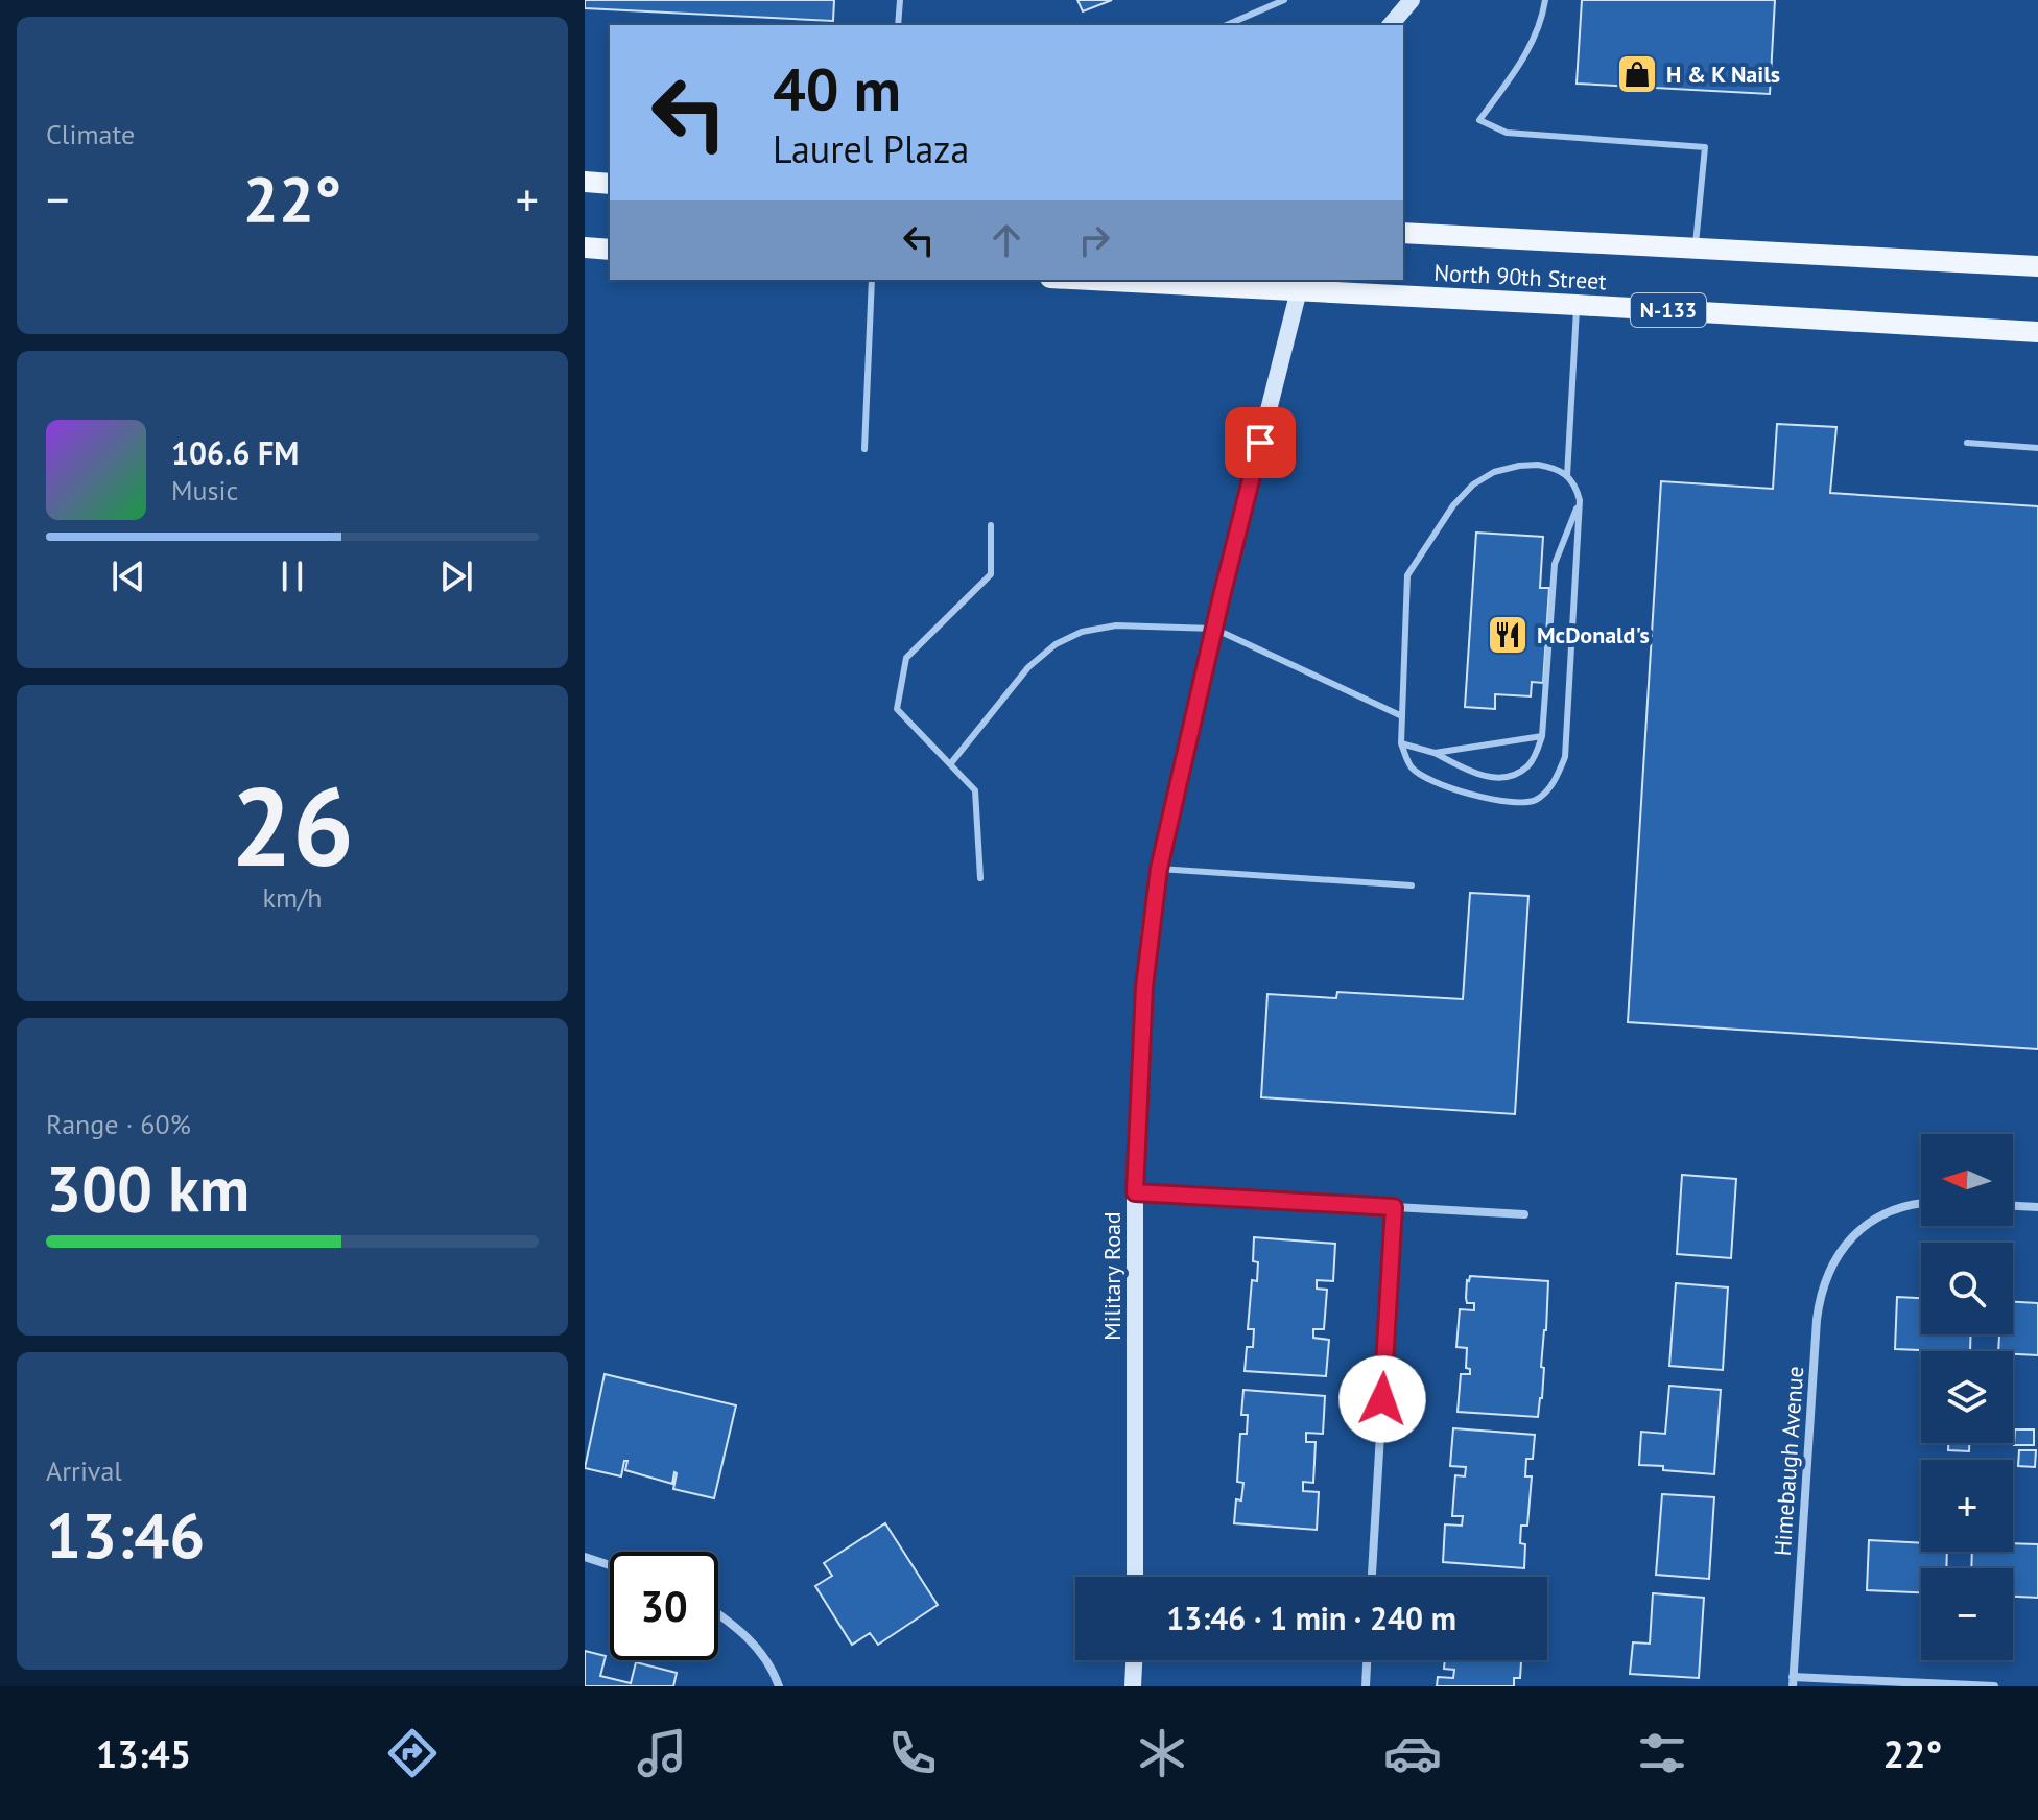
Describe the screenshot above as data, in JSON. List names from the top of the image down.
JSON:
{
  "streets": {
    "main road": ["North 90th Street", "N-133", "Military Road"],
    "street": ["Himebaugh Avenue"]
  },
  "crossings": [
    ["North 90th Street", "Military Road"]
  ],
  "places": {
    "shop": ["H & K Nails"],
    "restaurant": ["McDonald's"]
  },
  "north": "left",
  "page": {
    "tile": [
      "Climate",
      ["26", "km/h"],
      ["Range · 60%", "300 km"],
      ["Arrival", "13:46"]
    ],
    "turn": ["40 m", "Laurel Plaza"],
    "heat": ["−", "22°", "+"],
    "song": ["106.6 FM", "Music"],
    "map_buttons": ["+", "−"],
    "limit": "30",
    "trip": "13:46 · 1 min · 240 m",
    "tabs": ["13:45", "22°"]
  }
}
